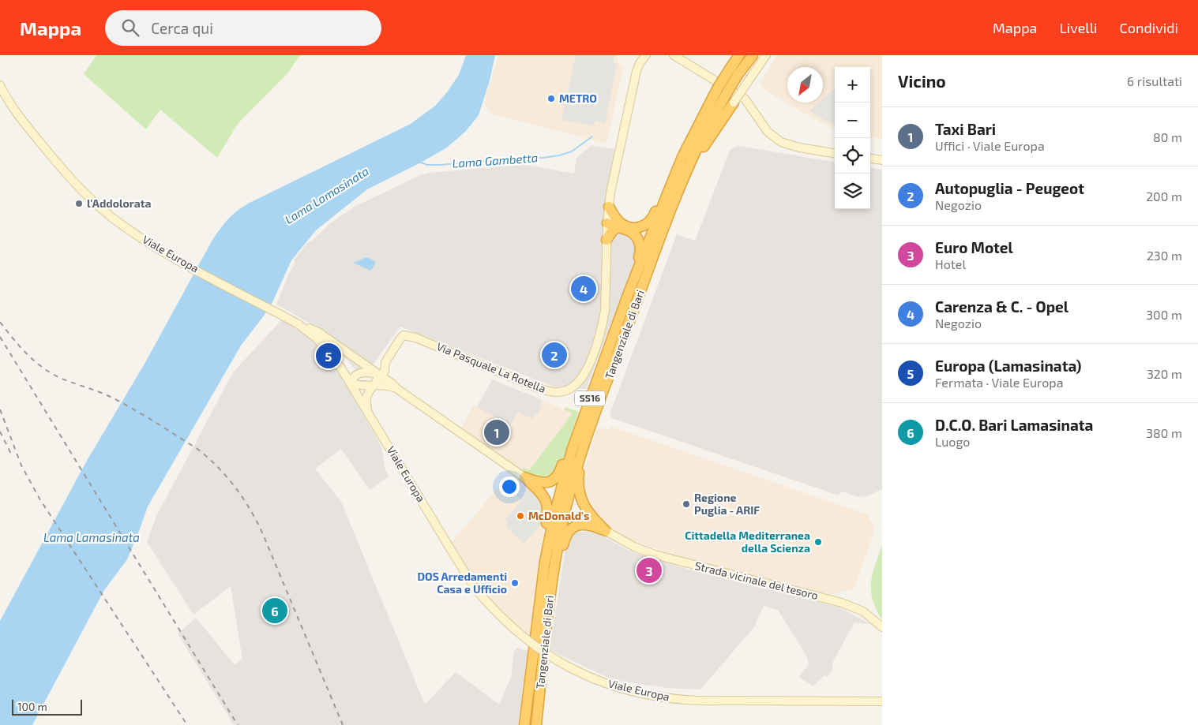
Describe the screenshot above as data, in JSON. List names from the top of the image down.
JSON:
{
  "streets": {
    "highway": ["Tangenziale di Bari", "SS16"],
    "main road": ["Viale Europa", "Via Pasquale La Rotella", "Strada vicinale del tesoro"]
  },
  "water": ["Lama Gambetta", "Lama Lamasinata"],
  "places": [
    "METRO",
    "l'Addolorata",
    "Regione Puglia - ARIF",
    "McDonald's",
    "Cittadella Mediterranea della Scienza",
    "DOS Arredamenti Casa e Ufficio"
  ],
  "scale_bar": "100 m",
  "north": "bottom left",
  "page": {
    "header": "Mappa",
    "search": "Cerca qui",
    "nav": ["Mappa", "Livelli", "Condividi"],
    "heading": ["Vicino", "6 risultati"],
    "map_buttons": ["+", "−"],
    "list": [
      {
        "mark": "1",
        "name": "Taxi Bari",
        "note": "Uffici · Viale Europa",
        "value": "80 m"
      },
      {
        "mark": "2",
        "name": "Autopuglia - Peugeot",
        "note": "Negozio",
        "value": "200 m"
      },
      {
        "mark": "3",
        "name": "Euro Motel",
        "note": "Hotel",
        "value": "230 m"
      },
      {
        "mark": "4",
        "name": "Carenza & C. - Opel",
        "note": "Negozio",
        "value": "300 m"
      },
      {
        "mark": "5",
        "name": "Europa (Lamasinata)",
        "note": "Fermata · Viale Europa",
        "value": "320 m"
      },
      {
        "mark": "6",
        "name": "D.C.O. Bari Lamasinata",
        "note": "Luogo",
        "value": "380 m"
      }
    ],
    "pins": [
      "4",
      "2",
      "5",
      "1",
      "3",
      "6"
    ],
    "scale": "100 m"
  }
}
